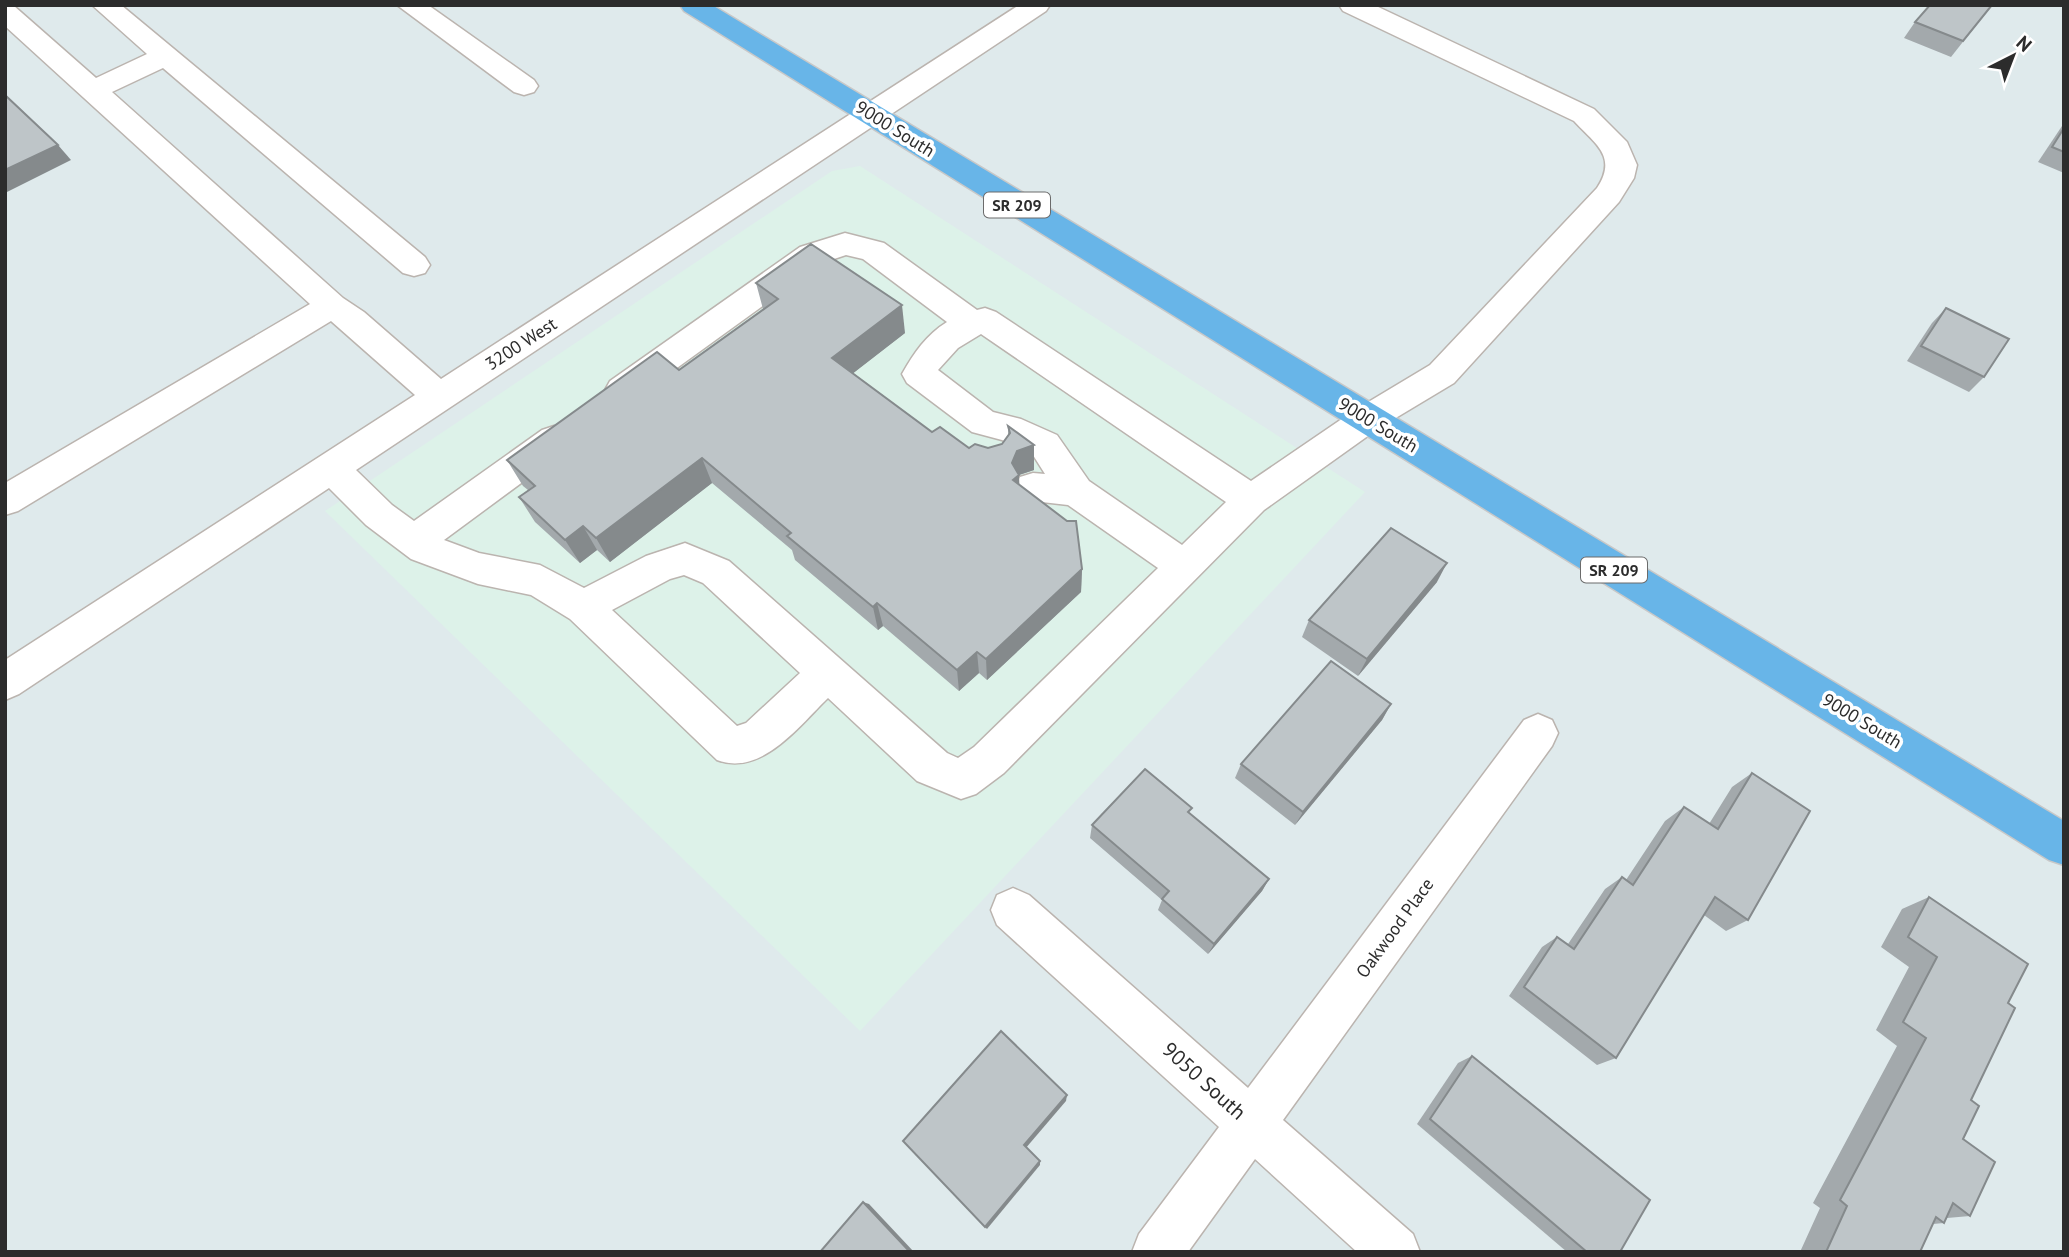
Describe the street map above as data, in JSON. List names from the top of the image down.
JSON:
{
  "streets": {
    "main road": ["9000 South", "SR 209"],
    "street": ["3200 West", "Oakwood Place", "9050 South"]
  },
  "crossings": [
    ["9000 South", "3200 West"],
    ["Oakwood Place", "9050 South"]
  ],
  "north": "top right"
}
